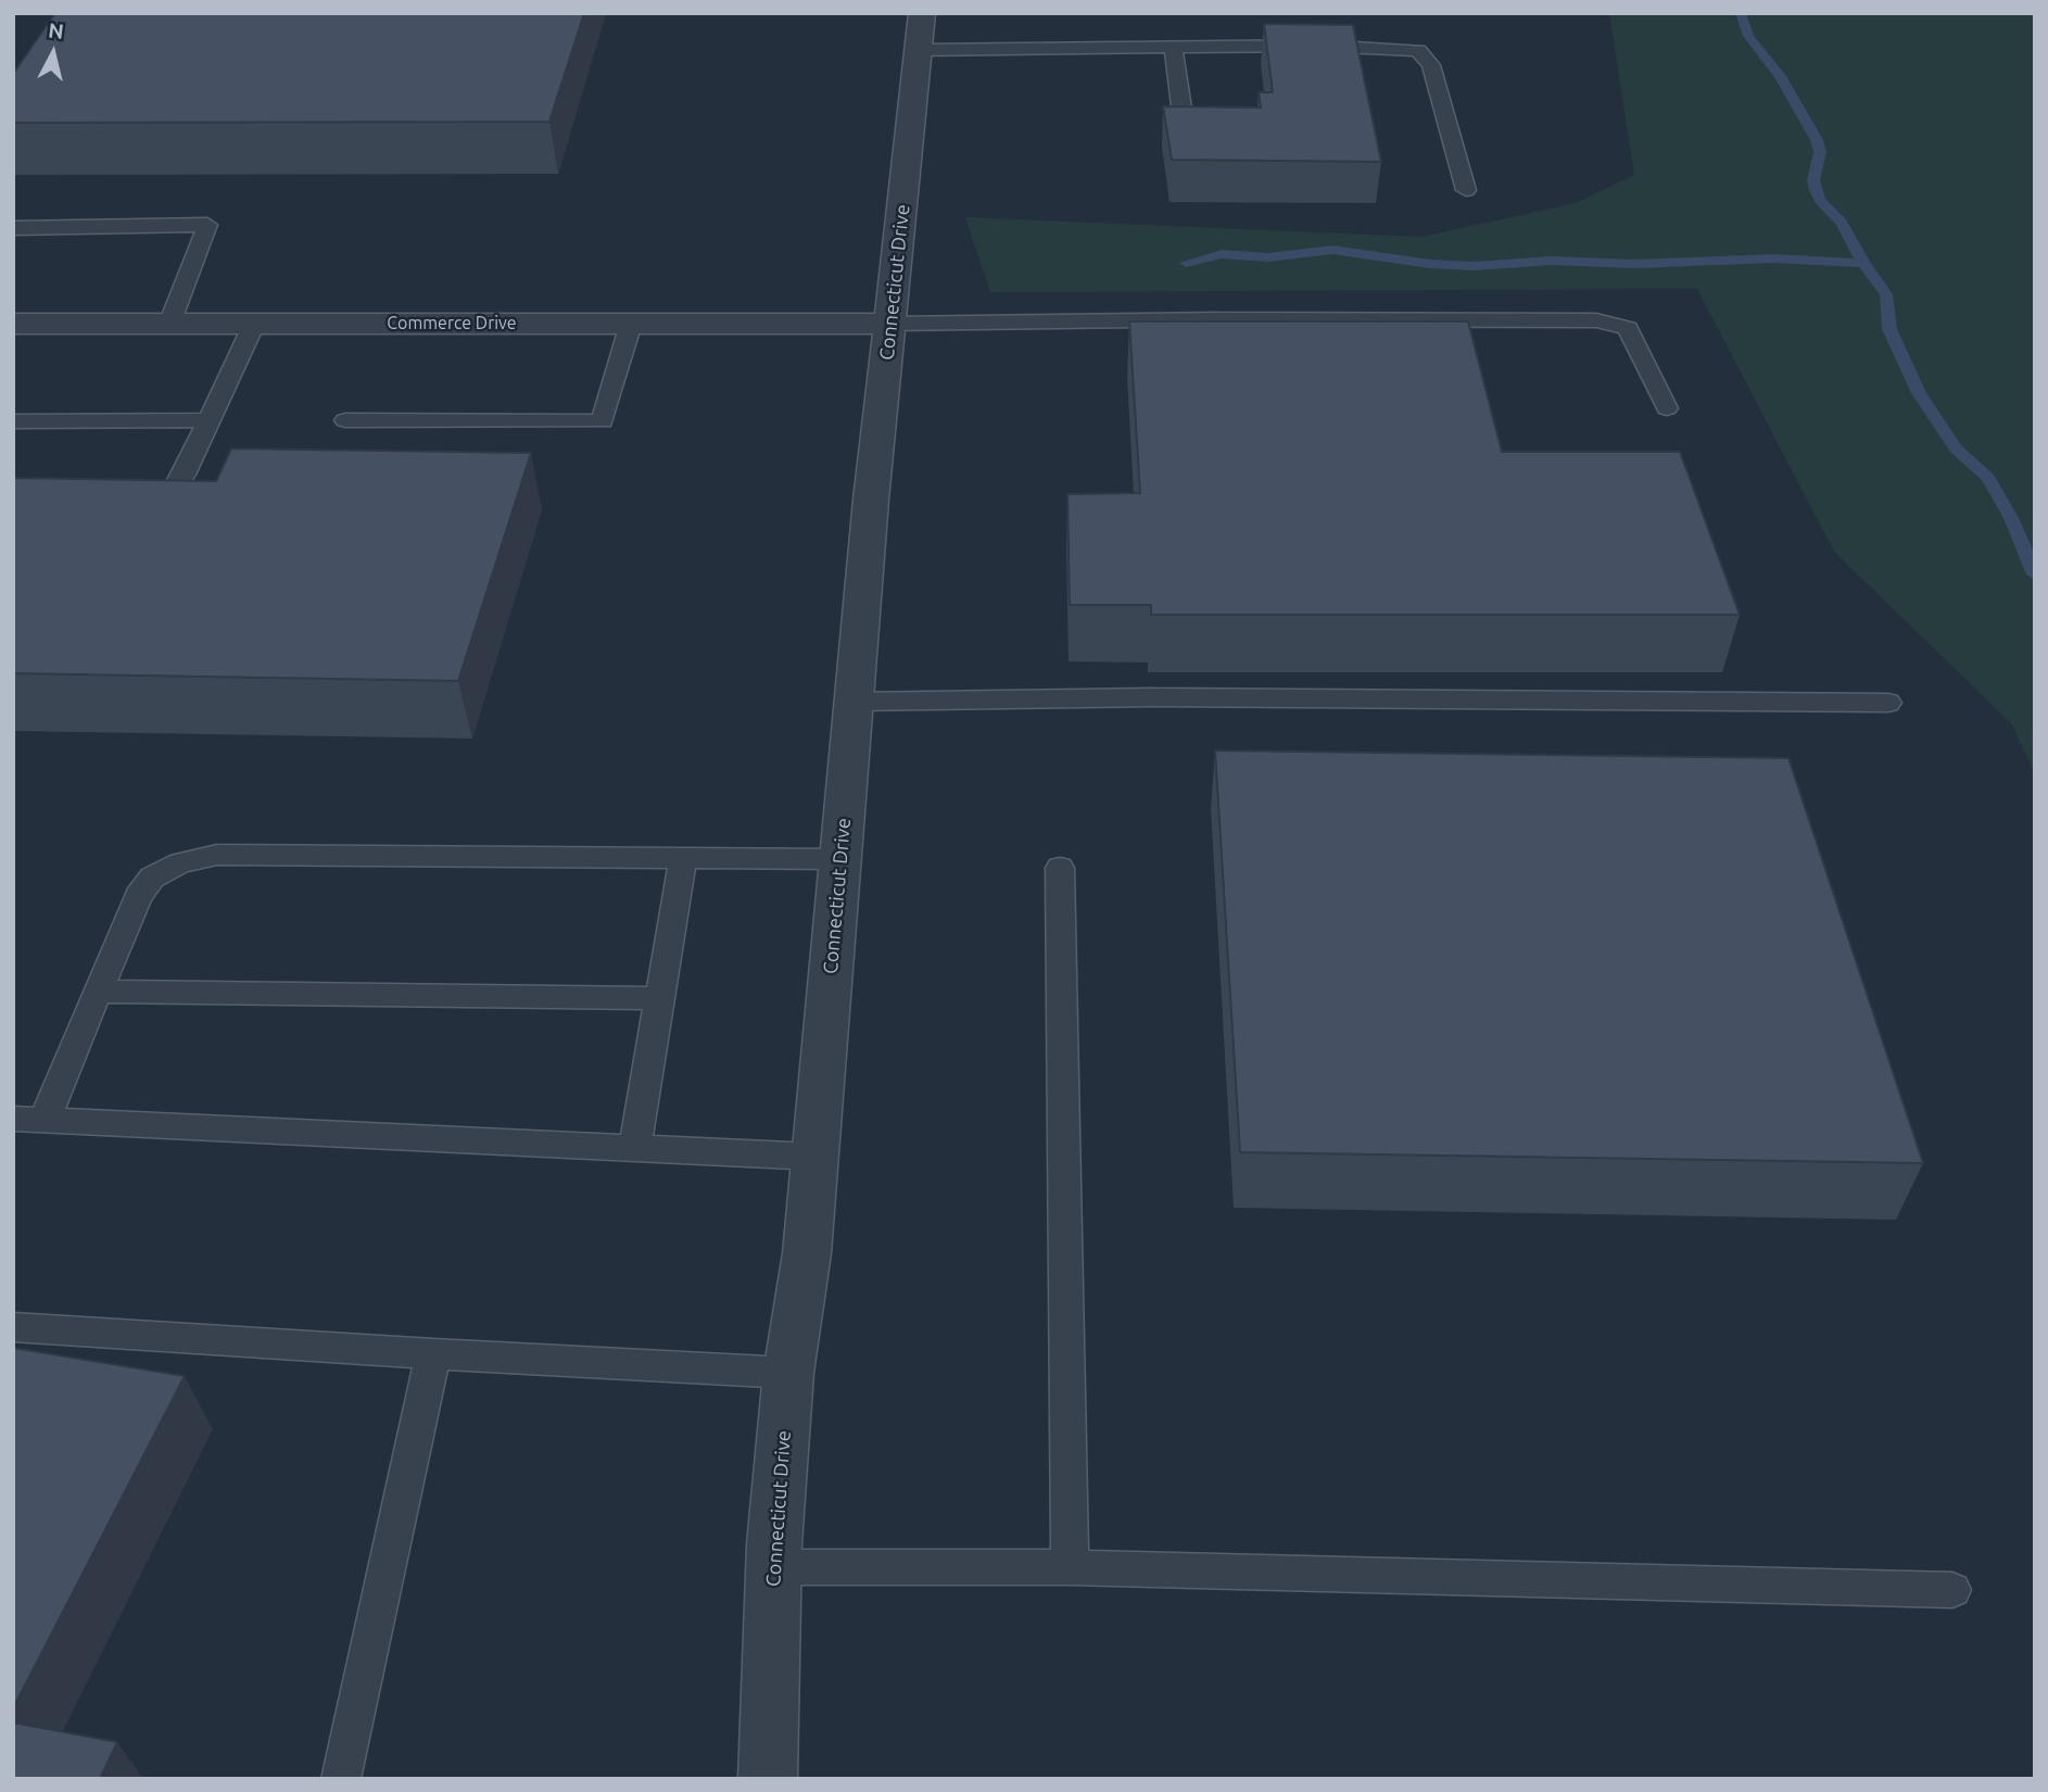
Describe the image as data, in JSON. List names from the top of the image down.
{
  "streets": {
    "street": ["Connecticut Drive", "Commerce Drive"]
  },
  "crossings": [
    ["Connecticut Drive", "Commerce Drive"]
  ],
  "north": "top"
}
